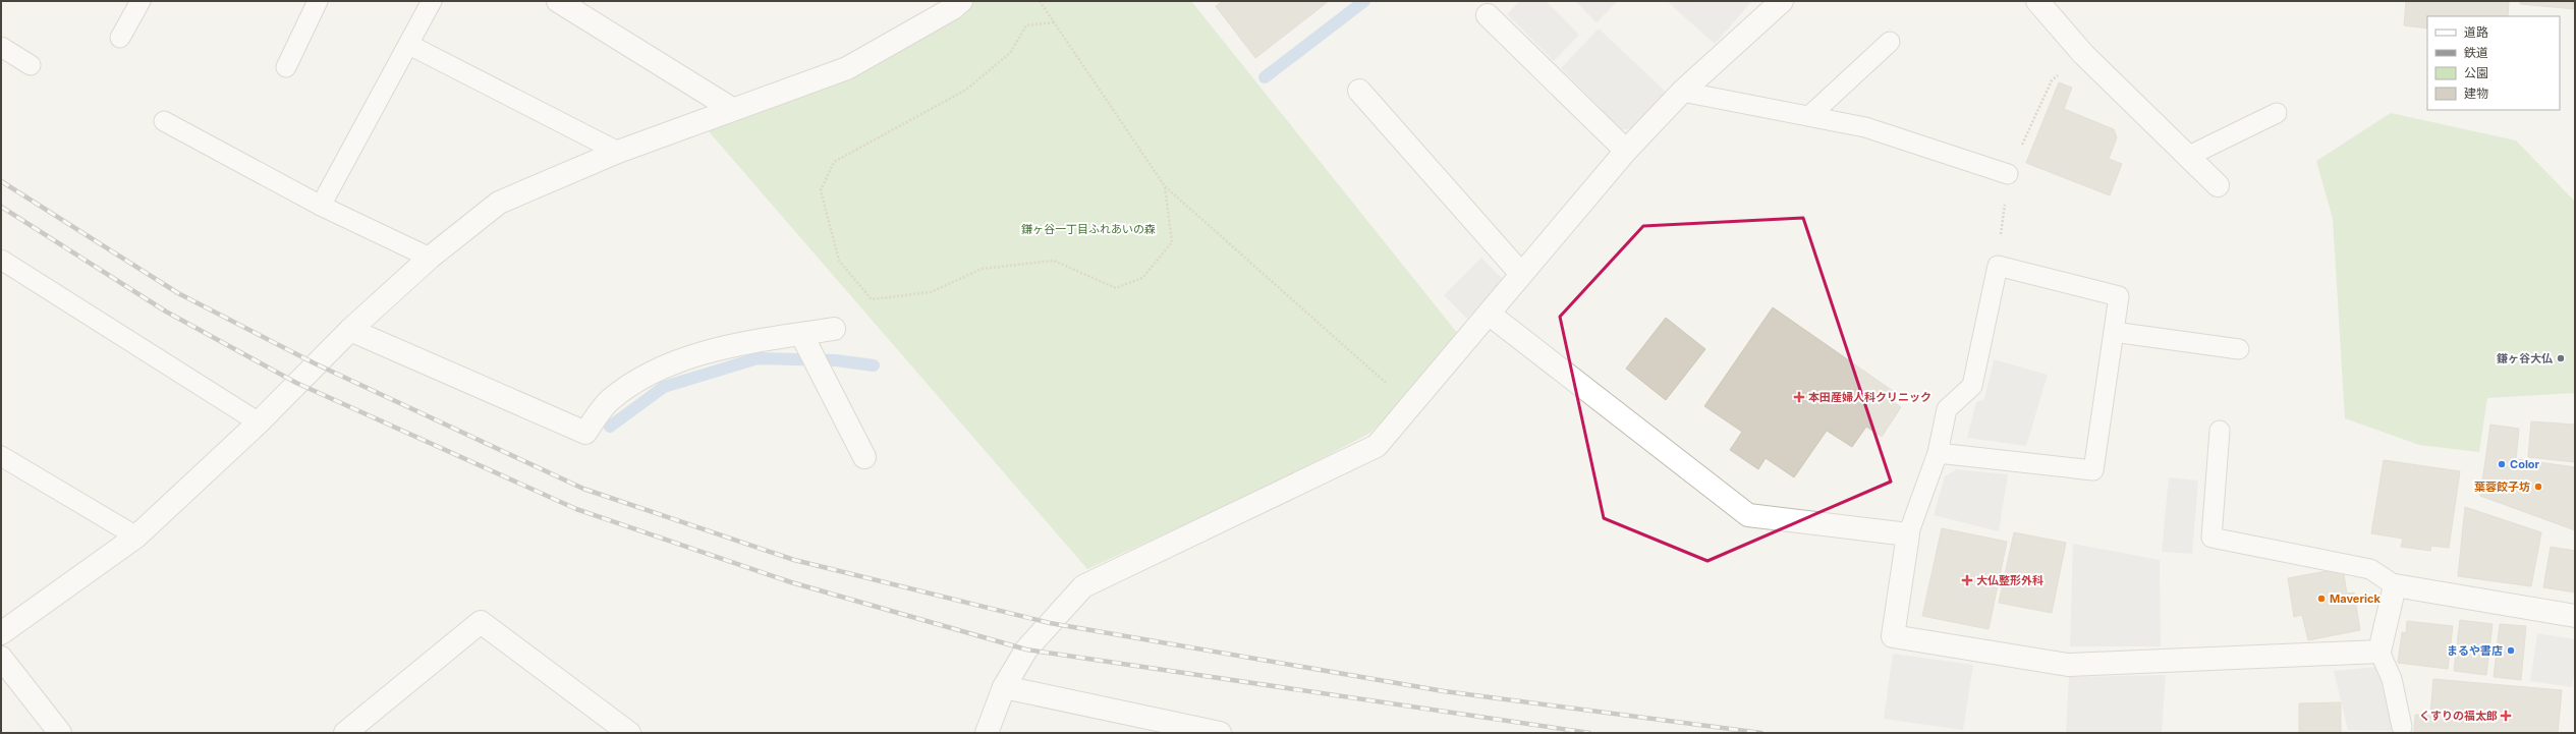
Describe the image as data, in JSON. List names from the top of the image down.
{
  "parks": ["鎌ヶ谷一丁目ふれあいの森"],
  "places": {
    "other": [
      "鎌ヶ谷大仏",
      "Color",
      "葉蓉餃子坊",
      "Maverick",
      "まるや書店"
    ],
    "health": ["本田産婦人科クリニック", "大仏整形外科", "くすりの福太郎"]
  },
  "legend": [
    "道路",
    "鉄道",
    "公園",
    "建物"
  ]
}
